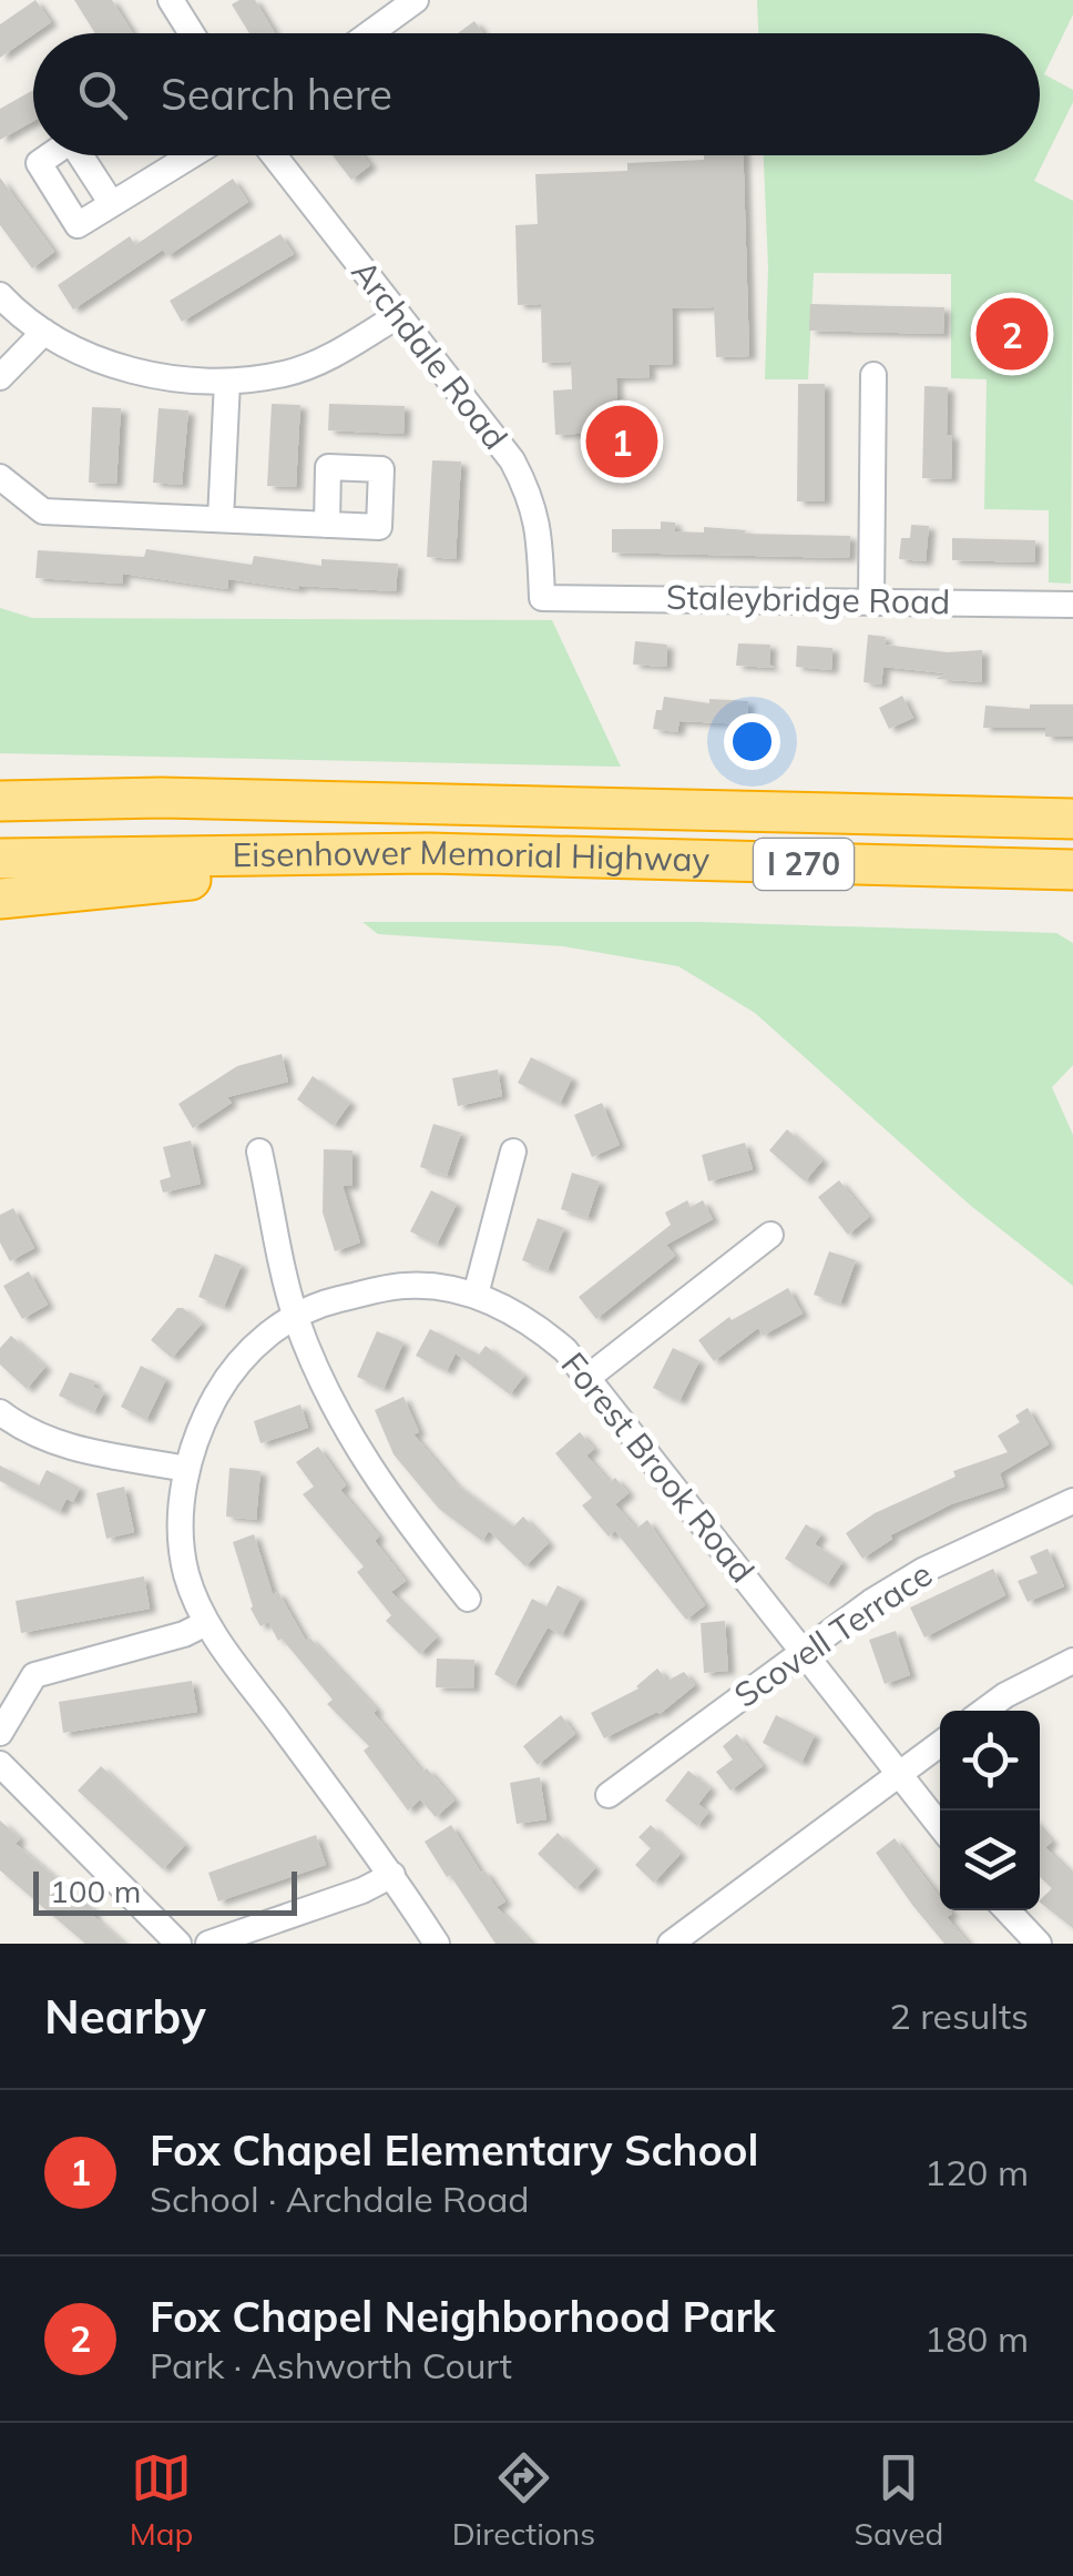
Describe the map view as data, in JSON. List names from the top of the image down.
{
  "streets": {
    "highway": ["Eisenhower Memorial Highway", "I 270"],
    "street": [
      "Archdale Road",
      "Staleybridge Road",
      "Forest Brook Road",
      "Scovell Terrace"
    ]
  },
  "crossings": [
    ["Archdale Road", "Staleybridge Road"],
    ["Forest Brook Road", "Scovell Terrace"]
  ],
  "scale_bar": "100 m",
  "page": {
    "search": "Search here",
    "pins": ["2", "1"],
    "scale": "100 m",
    "heading": ["Nearby", "2 results"],
    "list": [
      {
        "mark": "1",
        "name": "Fox Chapel Elementary School",
        "note": "School · Archdale Road",
        "value": "120 m"
      },
      {
        "mark": "2",
        "name": "Fox Chapel Neighborhood Park",
        "note": "Park · Ashworth Court",
        "value": "180 m"
      }
    ],
    "nav": ["Map", "Directions", "Saved"]
  }
}
